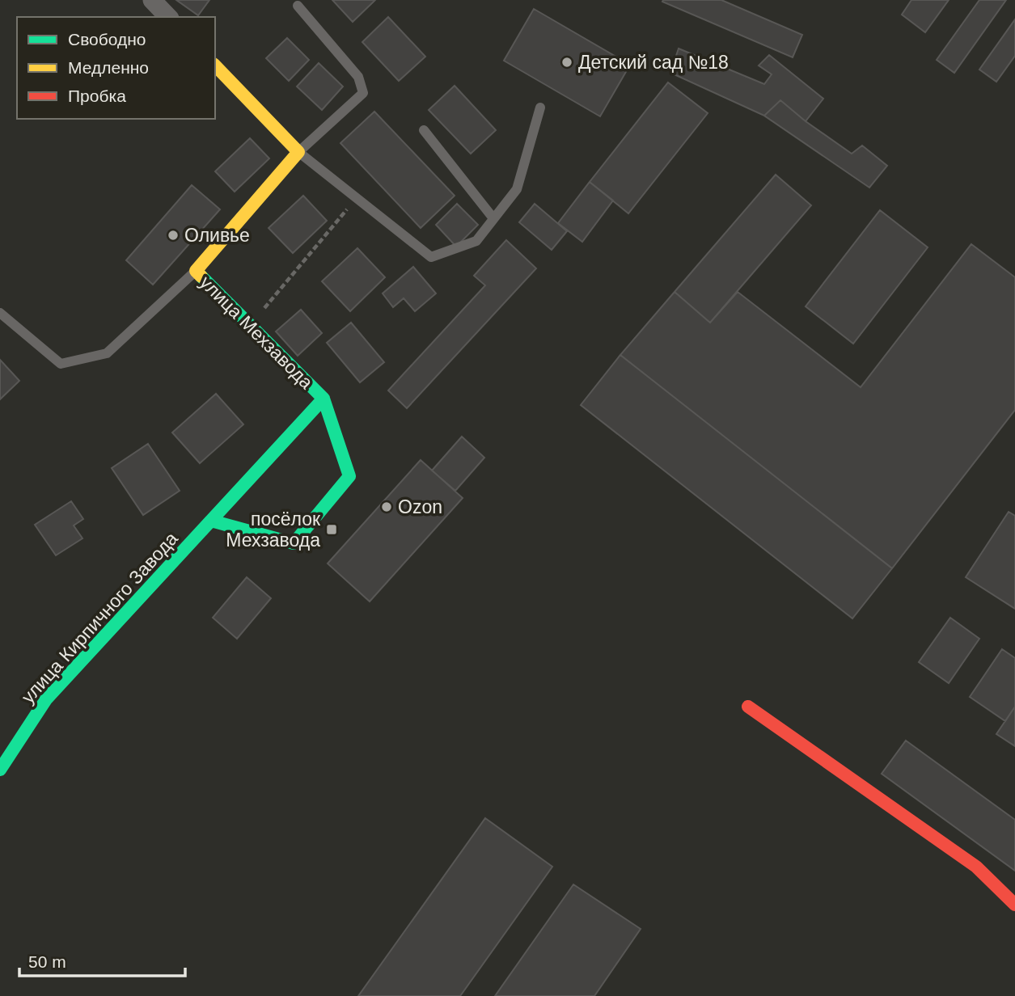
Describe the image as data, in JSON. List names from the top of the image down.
{
  "streets": {
    "street": ["улица Мехзавода", "улица Кирпичного Завода"]
  },
  "crossings": [
    ["улица Мехзавода", "улица Кирпичного Завода"]
  ],
  "places": {
    "other": ["Детский сад №18", "Оливье", "Ozon"],
    "transit": ["посёлок Мехзавода"]
  },
  "legend": ["Свободно", "Медленно", "Пробка"],
  "scale_bar": "50 m"
}
